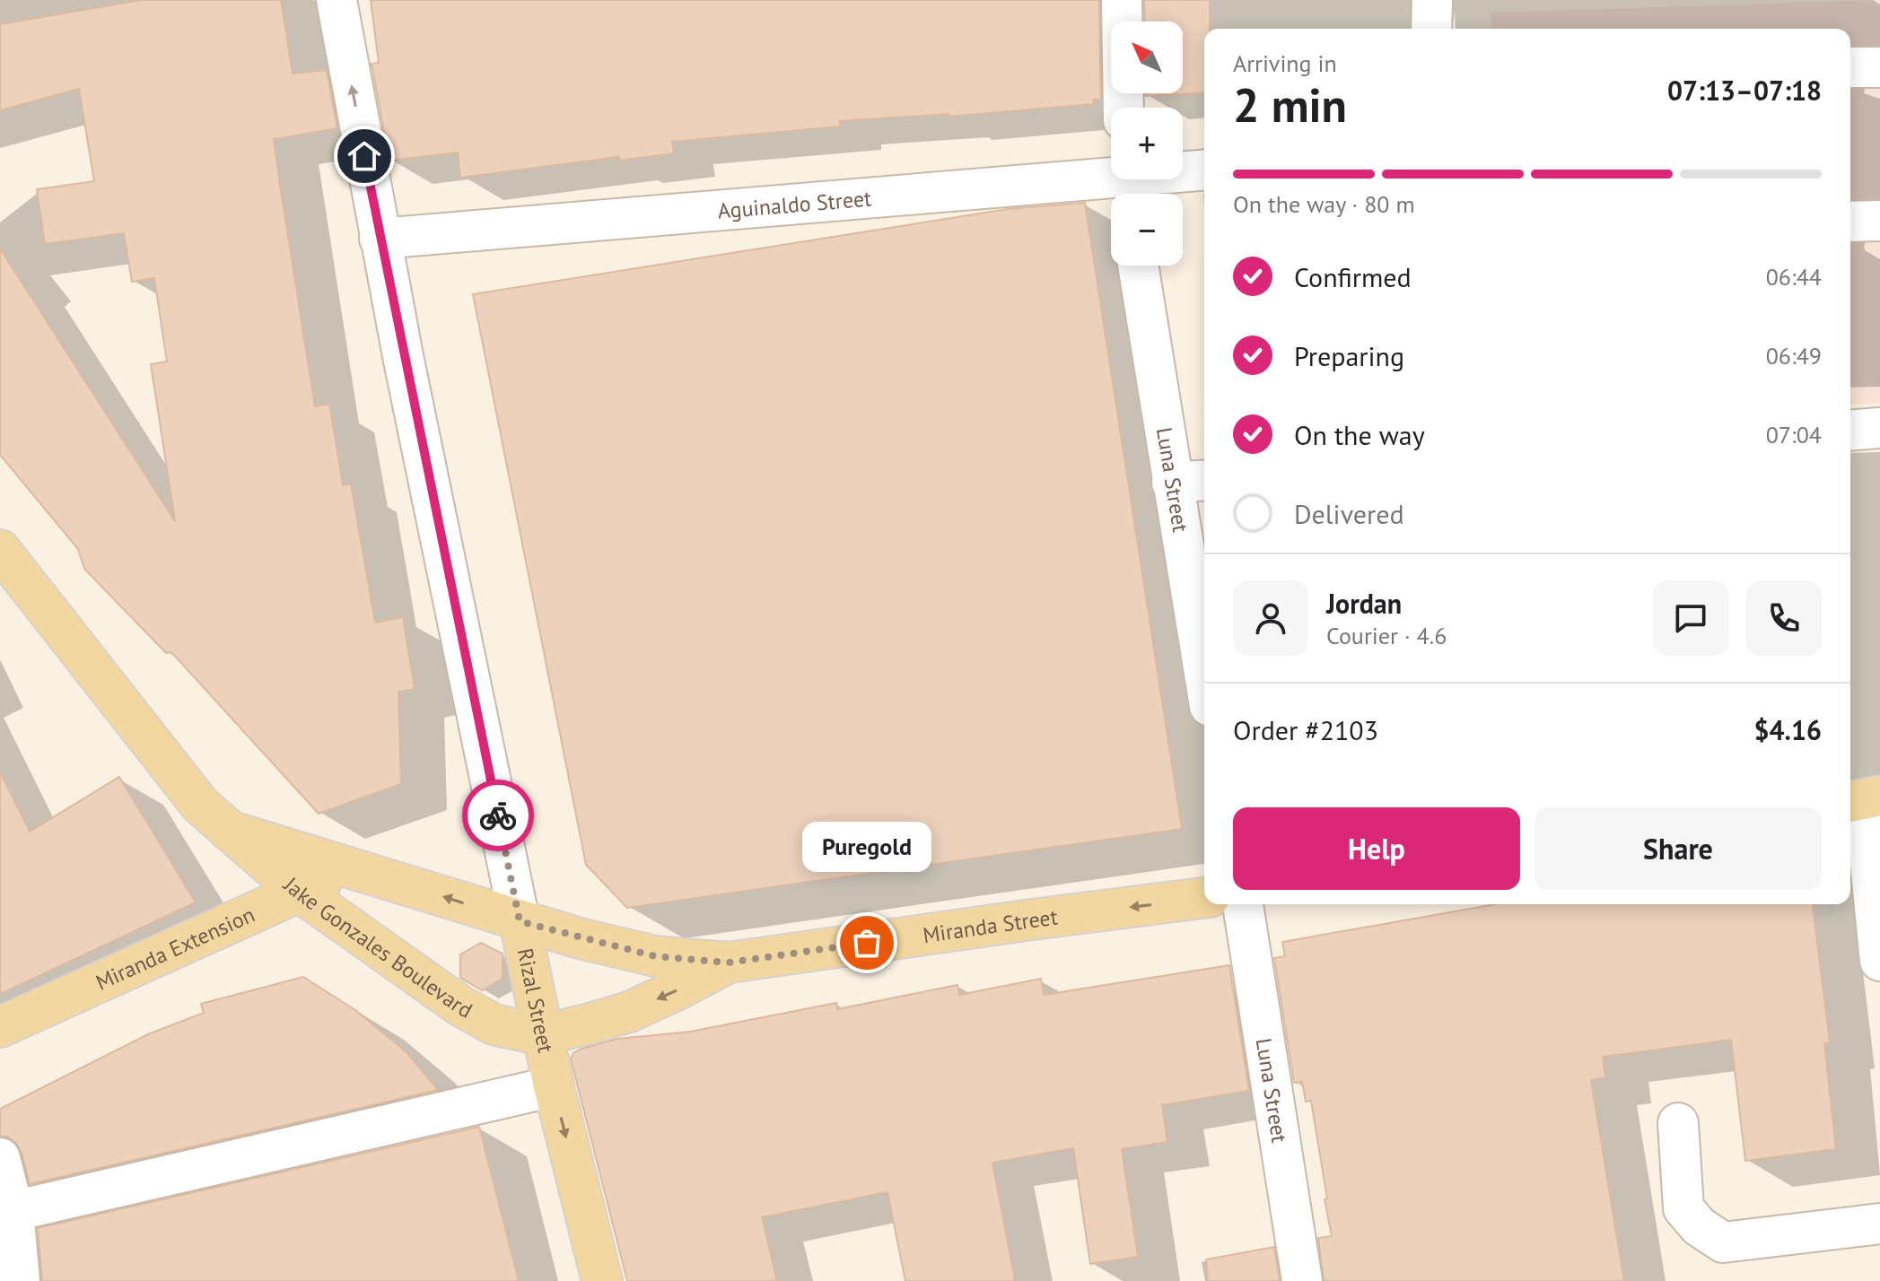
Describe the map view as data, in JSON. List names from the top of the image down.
{
  "streets": {
    "main road": [
      "Miranda Street",
      "Jake Gonzales Boulevard",
      "Miranda Extension",
      "Rizal Street"
    ],
    "street": ["Aguinaldo Street", "Luna Street"]
  },
  "crossings": [
    ["Aguinaldo Street", "Rizal Street"],
    ["Miranda Street", "Jake Gonzales Boulevard"],
    ["Miranda Street", "Rizal Street"],
    ["Jake Gonzales Boulevard", "Miranda Extension"],
    ["Jake Gonzales Boulevard", "Rizal Street"]
  ],
  "places": ["Puregold"],
  "north": "top left",
  "page": {
    "map_buttons": ["+", "−"],
    "heading": ["2 min", "Arriving in", "07:13–07:18"],
    "panel": [
      "Jordan",
      "Courier · 4.6",
      "Order #2103",
      "$4.16"
    ],
    "bar": "On the way · 80 m",
    "list": [
      ["Confirmed", "06:44"],
      ["Preparing", "06:49"],
      ["On the way", "07:04"],
      "Delivered"
    ],
    "buttons": ["Help", "Share"],
    "bubble": "Puregold"
  }
}
